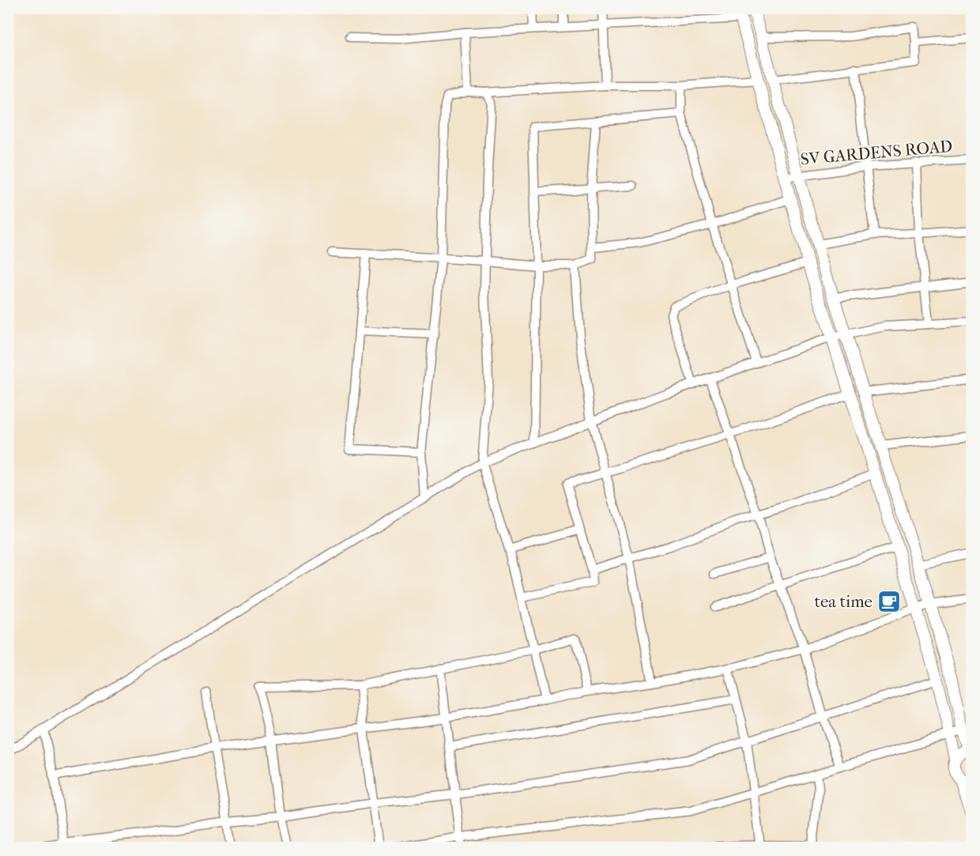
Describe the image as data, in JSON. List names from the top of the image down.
{
  "streets": {
    "street": ["SV GARDENS ROAD"]
  },
  "places": {
    "cafe": ["tea time"]
  }
}
